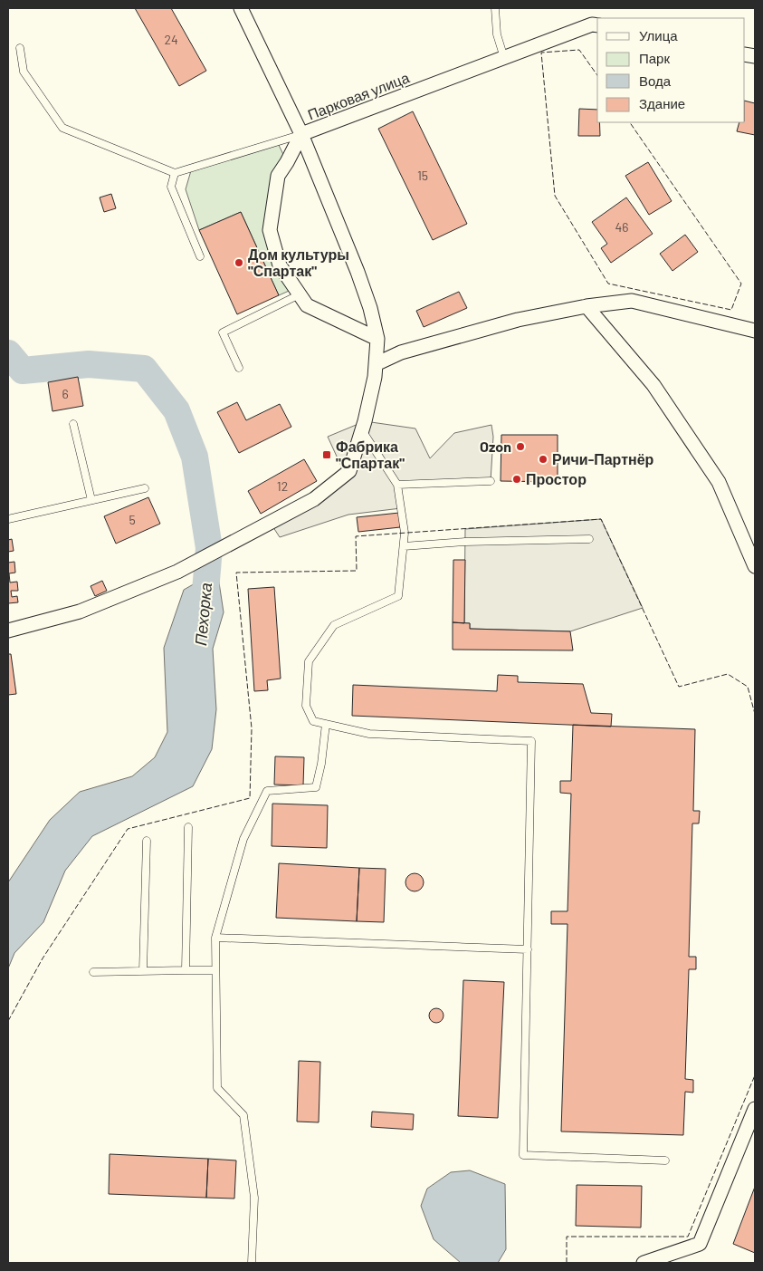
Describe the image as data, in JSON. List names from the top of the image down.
{
  "streets": {
    "street": ["Парковая улица"]
  },
  "water": ["Пехорка"],
  "places": {
    "other": [
      "Дом культуры \"Спартак\"",
      "Ozon",
      "Ричи-Партнёр",
      "Простор"
    ],
    "transit": ["Фабрика \"Спартак\""]
  },
  "house_numbers": [
    "24",
    "15",
    "46",
    "6",
    "12",
    "5"
  ],
  "legend": [
    "Улица",
    "Парк",
    "Вода",
    "Здание"
  ]
}
